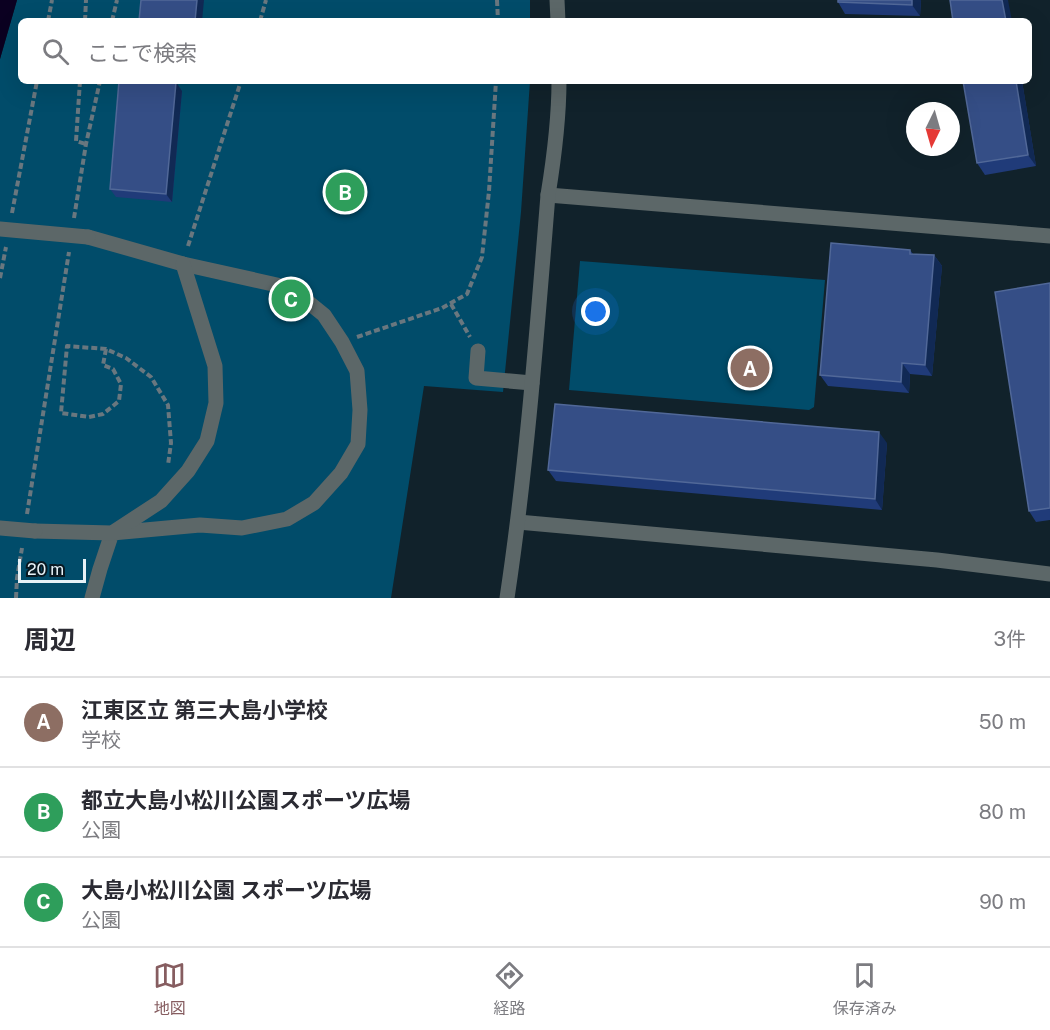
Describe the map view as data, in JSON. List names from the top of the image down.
{
  "scale_bar": "20 m",
  "north": "bottom",
  "page": {
    "search": "ここで検索",
    "pins": ["B", "C", "A"],
    "scale": "20 m",
    "heading": ["周辺", "3件"],
    "list": [
      {
        "mark": "A",
        "name": "江東区立 第三大島小学校",
        "note": "学校",
        "value": "50 m"
      },
      {
        "mark": "B",
        "name": "都立大島小松川公園スポーツ広場",
        "note": "公園",
        "value": "80 m"
      },
      {
        "mark": "C",
        "name": "大島小松川公園 スポーツ広場",
        "note": "公園",
        "value": "90 m"
      }
    ],
    "nav": ["地図", "経路", "保存済み"]
  }
}
